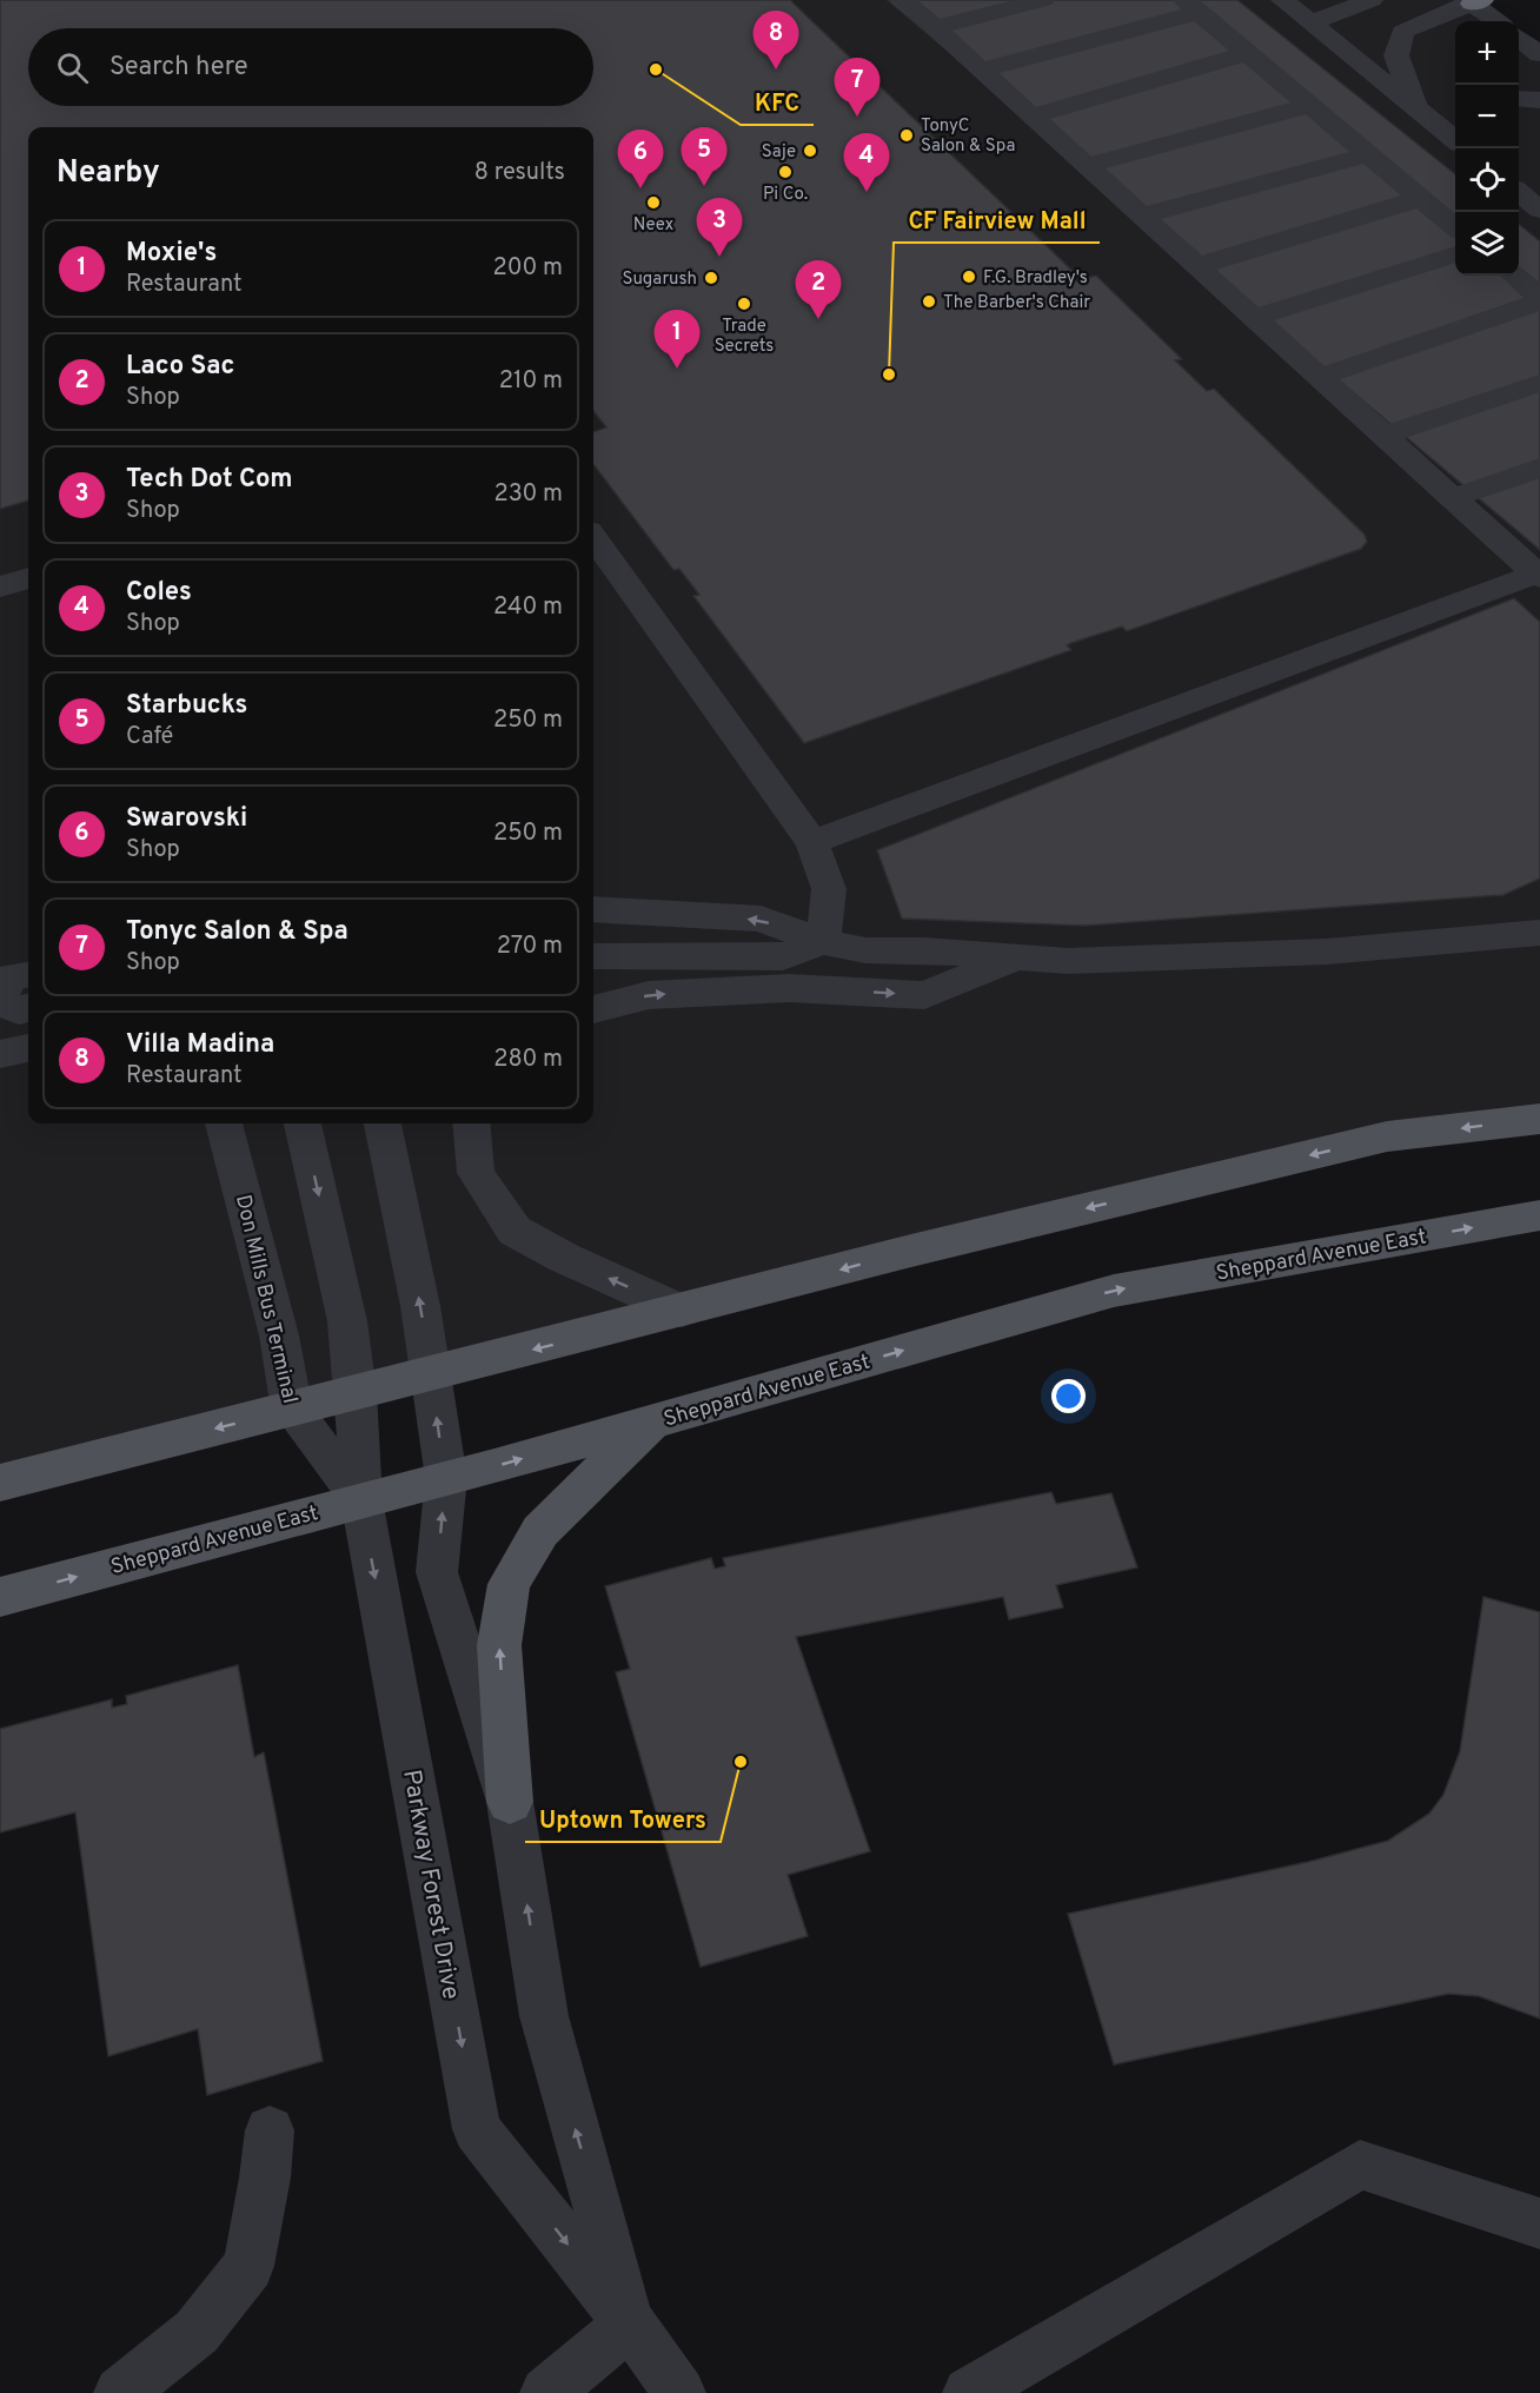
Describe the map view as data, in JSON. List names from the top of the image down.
{
  "streets": {
    "main road": ["Sheppard Avenue East"],
    "street": ["Don Mills Bus Terminal", "Parkway Forest Drive"]
  },
  "crossings": [
    ["Sheppard Avenue East", "Don Mills Bus Terminal"],
    ["Sheppard Avenue East", "Parkway Forest Drive"],
    ["Don Mills Bus Terminal", "Parkway Forest Drive"]
  ],
  "places": [
    "KFC",
    "TonyC Salon & Spa",
    "Saje",
    "Pi Co.",
    "Neex",
    "F.G. Bradley's",
    "Sugarush",
    "The Barber's Chair",
    "Trade Secrets",
    "CF Fairview Mall",
    "Uptown Towers"
  ],
  "page": {
    "pins": [
      "8",
      "7",
      "5",
      "6",
      "4",
      "3",
      "2",
      "1"
    ],
    "map_buttons": ["+", "−"],
    "search": "Search here",
    "heading": ["Nearby", "8 results"],
    "list": [
      {
        "mark": "1",
        "name": "Moxie's",
        "note": "Restaurant",
        "value": "200 m"
      },
      {
        "mark": "2",
        "name": "Laco Sac",
        "note": "Shop",
        "value": "210 m"
      },
      {
        "mark": "3",
        "name": "Tech Dot Com",
        "note": "Shop",
        "value": "230 m"
      },
      {
        "mark": "4",
        "name": "Coles",
        "note": "Shop",
        "value": "240 m"
      },
      {
        "mark": "5",
        "name": "Starbucks",
        "note": "Café",
        "value": "250 m"
      },
      {
        "mark": "6",
        "name": "Swarovski",
        "note": "Shop",
        "value": "250 m"
      },
      {
        "mark": "7",
        "name": "Tonyc Salon & Spa",
        "note": "Shop",
        "value": "270 m"
      },
      {
        "mark": "8",
        "name": "Villa Madina",
        "note": "Restaurant",
        "value": "280 m"
      }
    ]
  }
}
